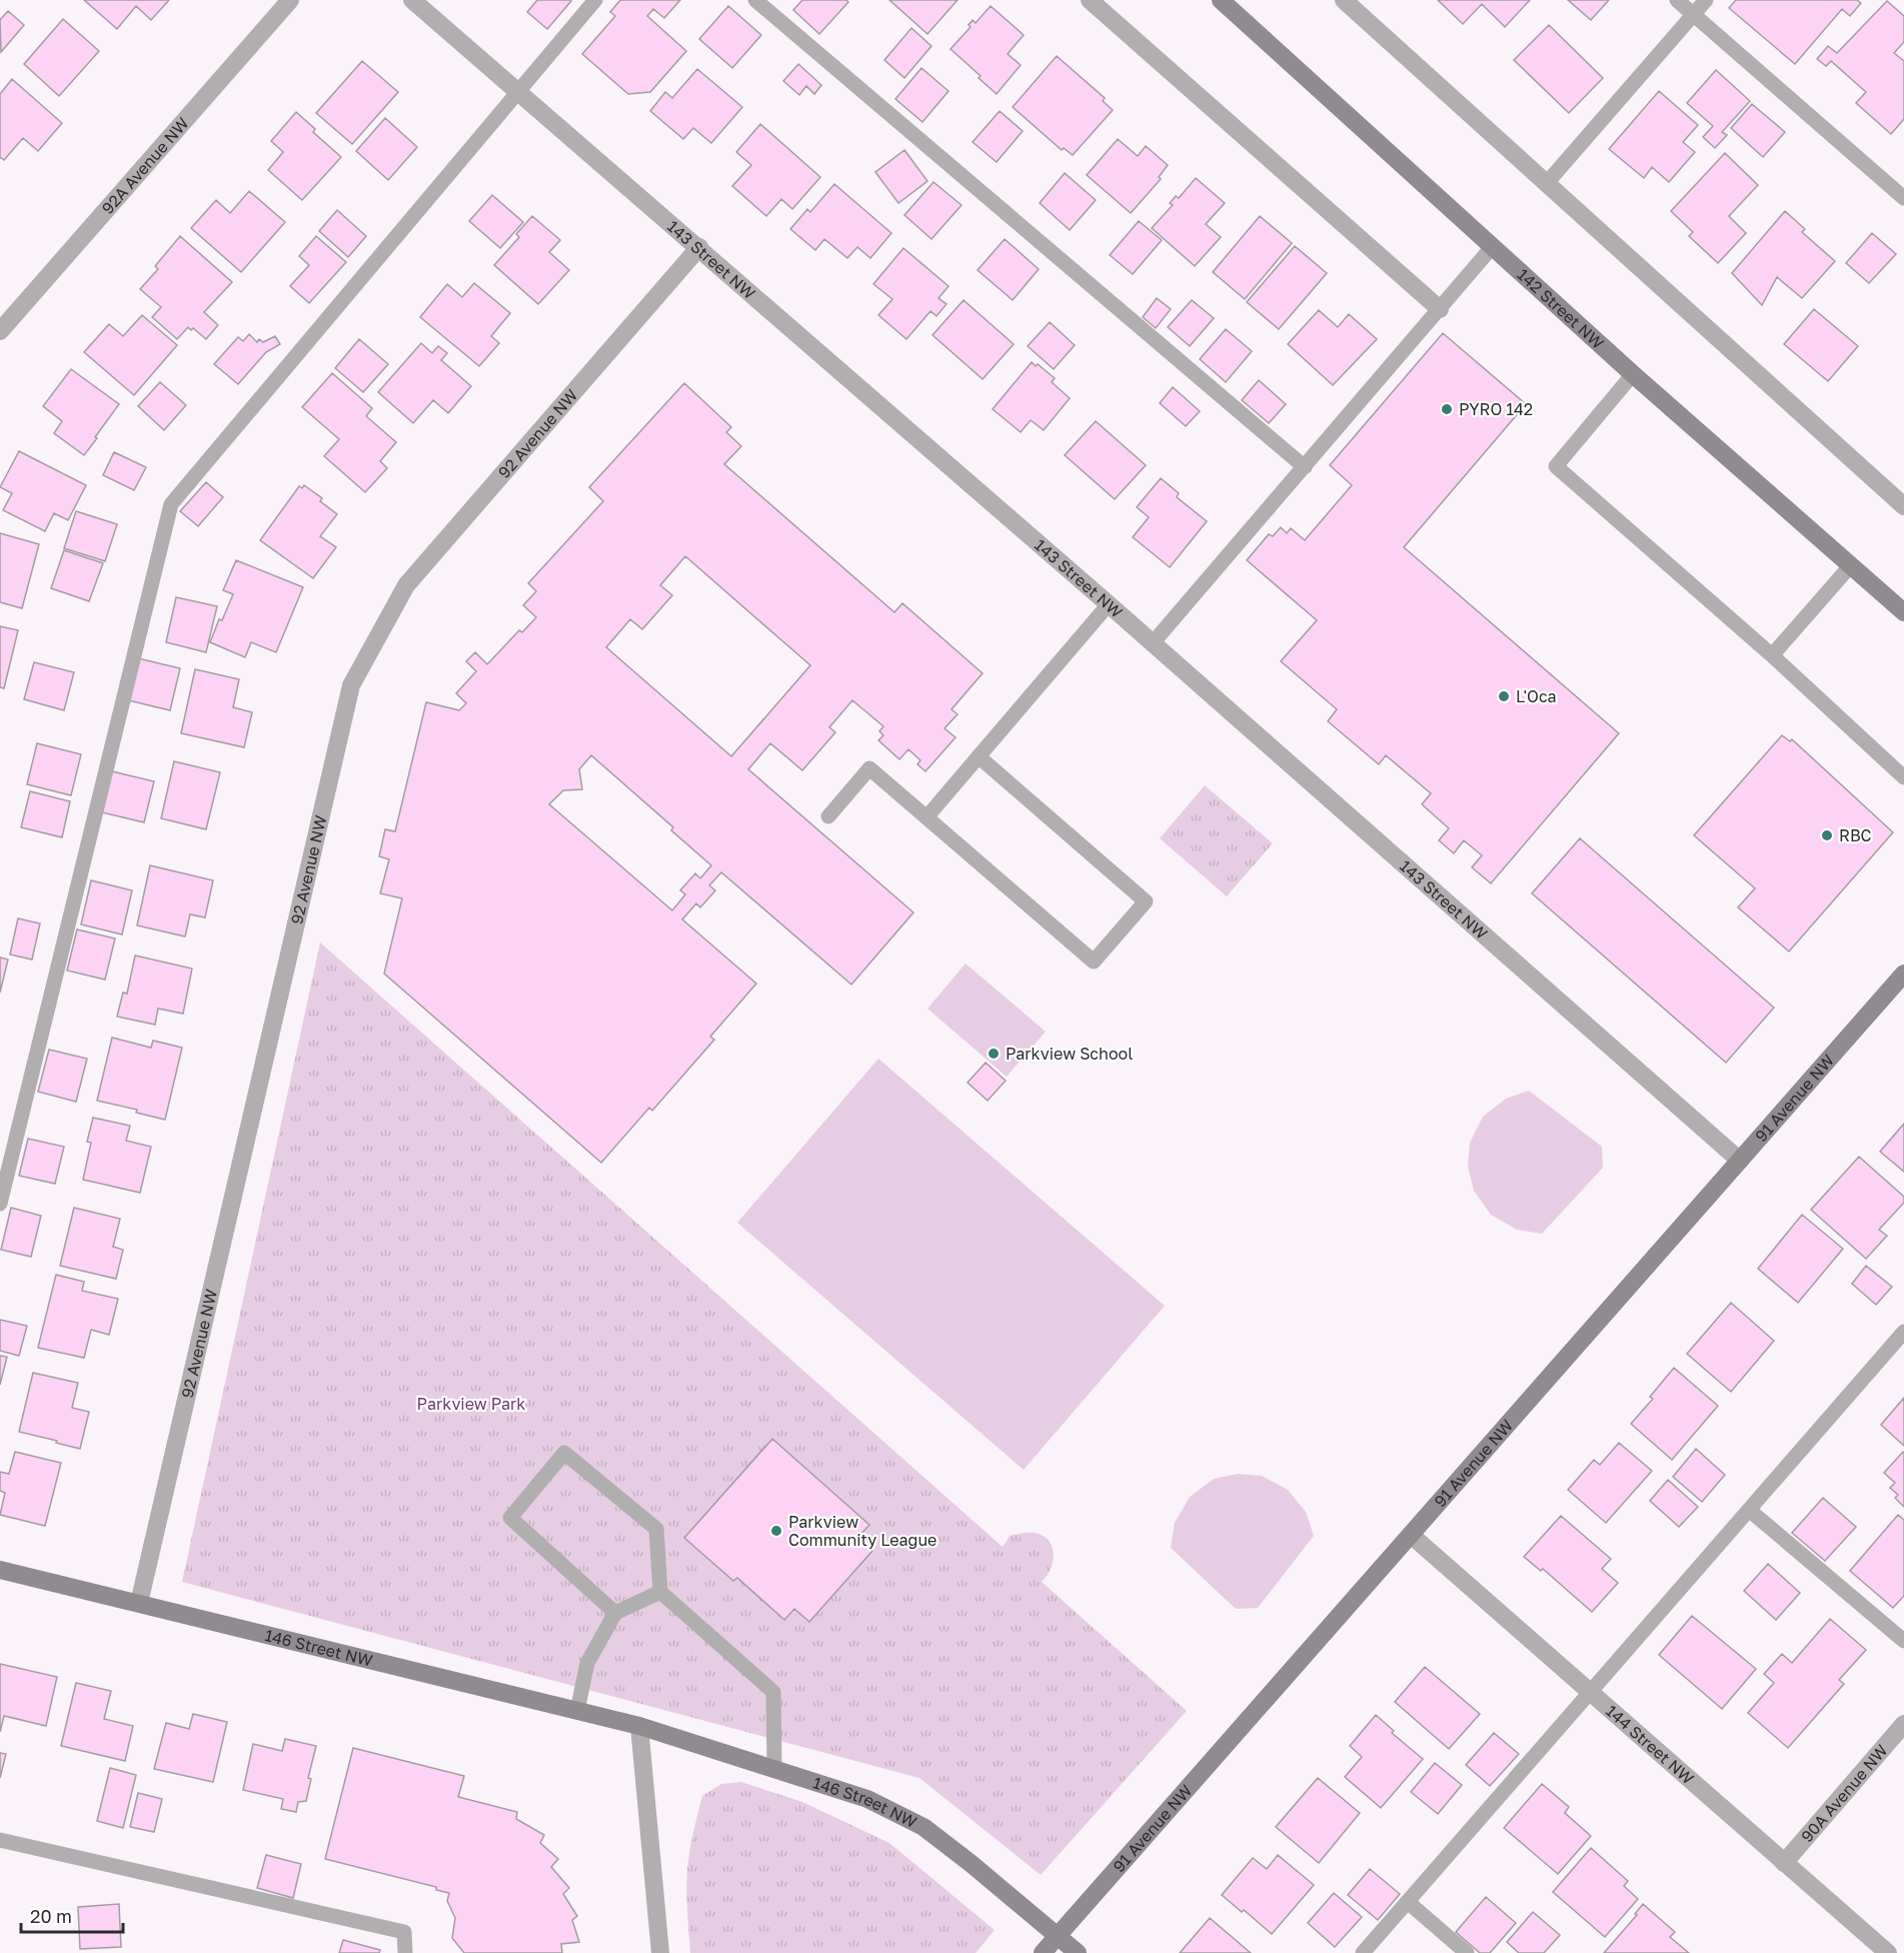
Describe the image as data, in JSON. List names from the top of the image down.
{
  "streets": {
    "street": [
      "92A Avenue NW",
      "143 Street NW",
      "142 Street NW",
      "92 Avenue NW",
      "91 Avenue NW",
      "146 Street NW",
      "144 Street NW",
      "90A Avenue NW"
    ]
  },
  "crossings": [
    ["143 Street NW", "92 Avenue NW"],
    ["143 Street NW", "91 Avenue NW"],
    ["92 Avenue NW", "146 Street NW"],
    ["91 Avenue NW", "146 Street NW"],
    ["91 Avenue NW", "144 Street NW"],
    ["144 Street NW", "90A Avenue NW"]
  ],
  "parks": ["Parkview Park"],
  "places": [
    "PYRO 142",
    "L'Oca",
    "RBC",
    "Parkview School",
    "Parkview Community League"
  ],
  "scale_bar": "20 m"
}
